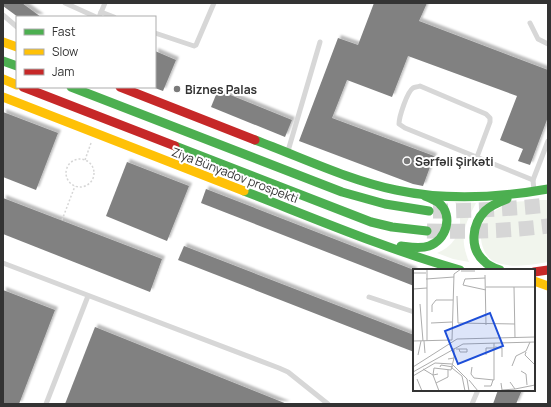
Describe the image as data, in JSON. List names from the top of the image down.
{
  "streets": {
    "main road": ["Ziya Bünyadov prospekti"]
  },
  "places": ["Biznes Palas", "Sərfəli Şirkəti"],
  "legend": ["Fast", "Slow", "Jam"]
}
